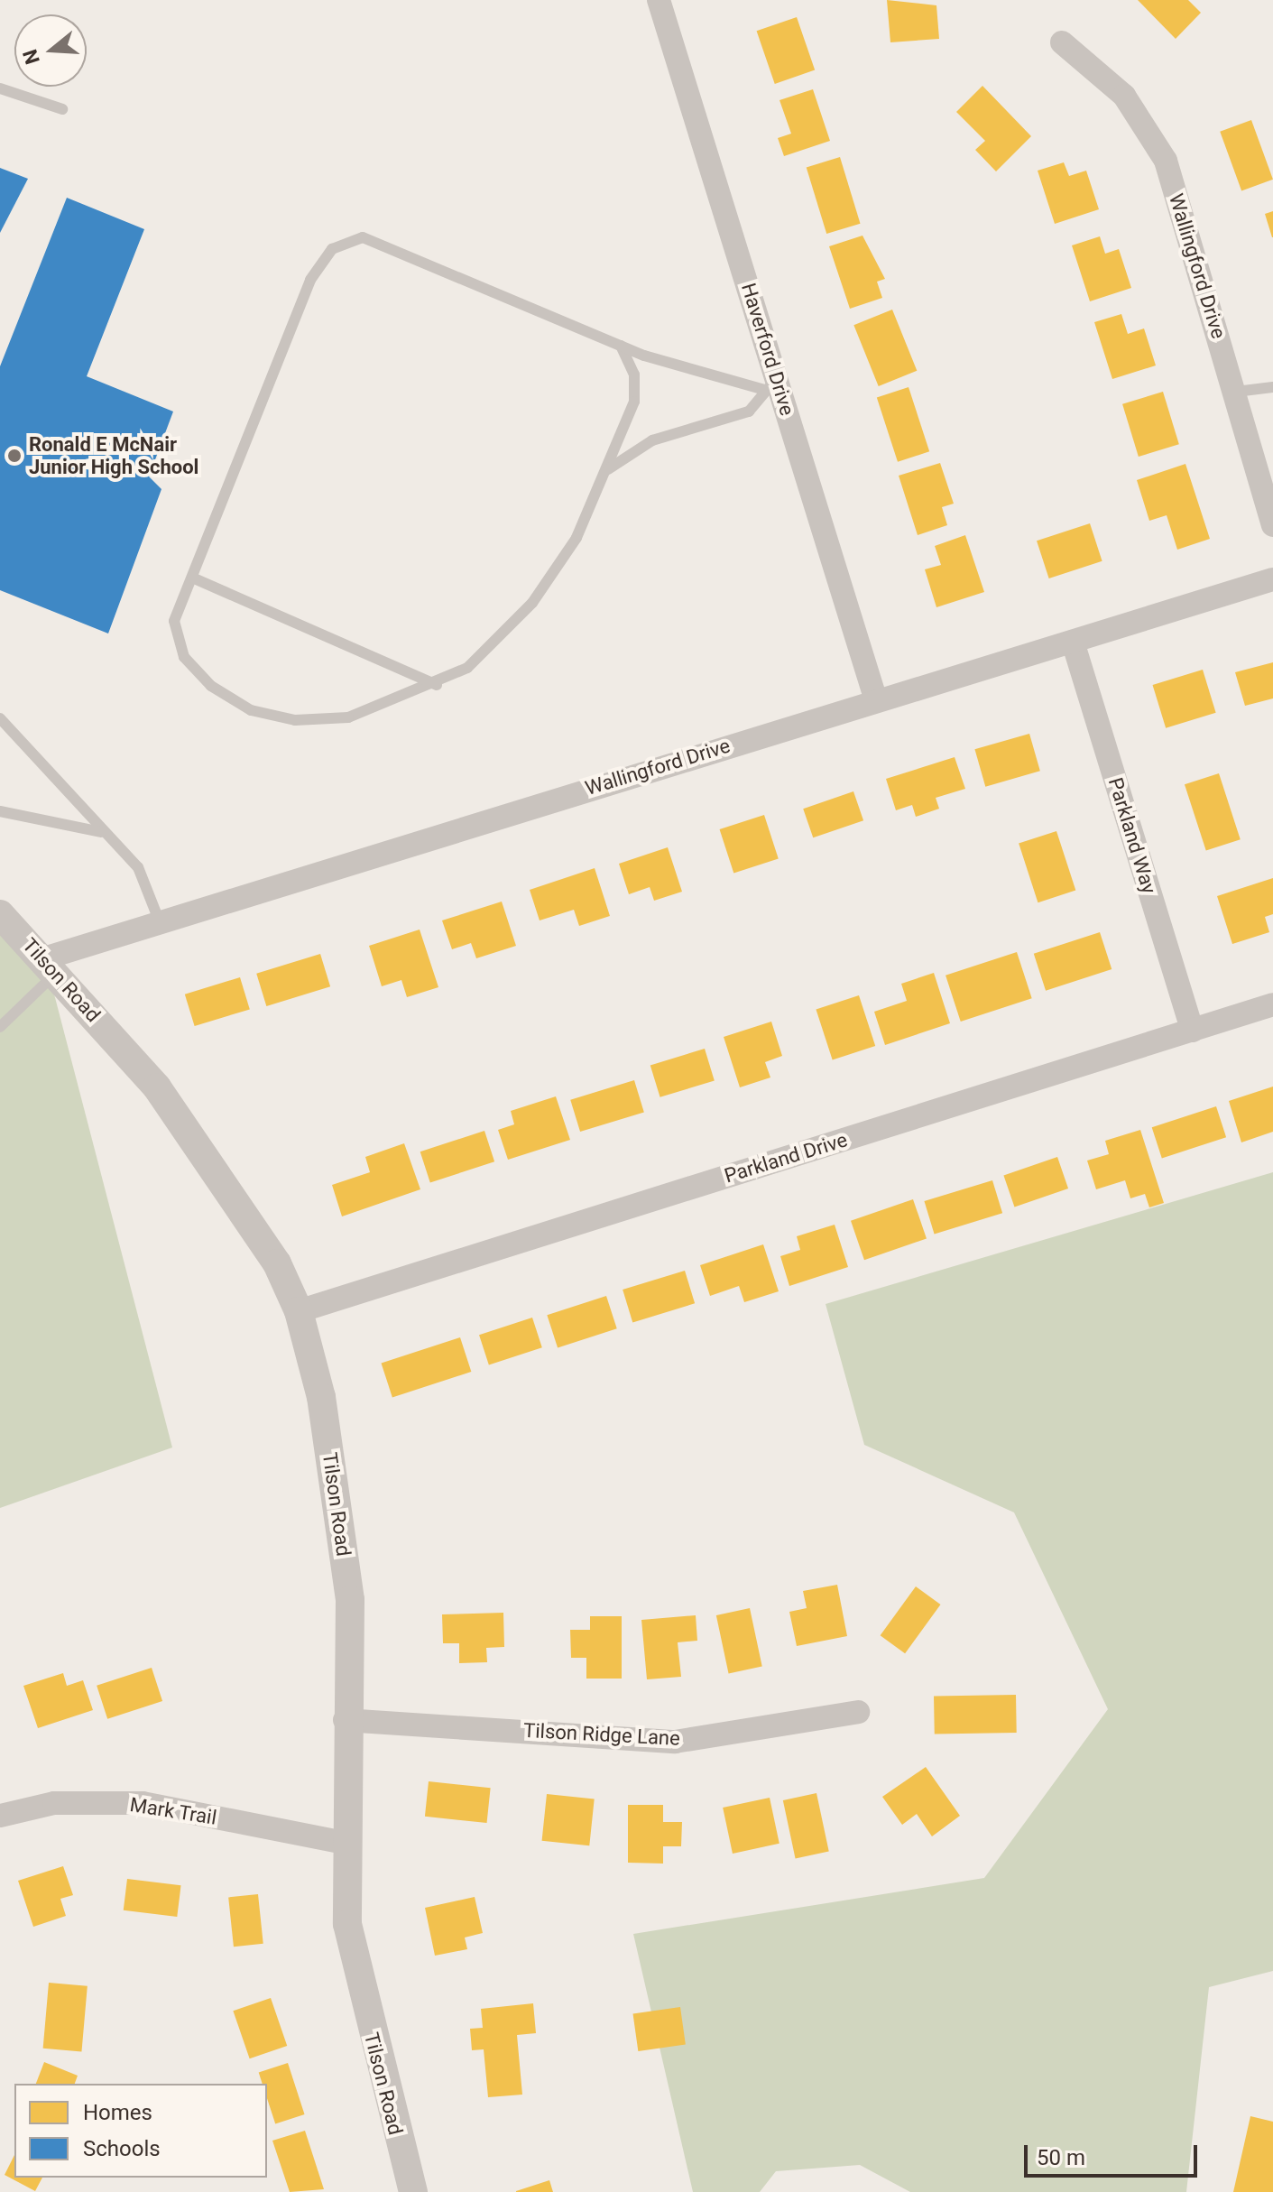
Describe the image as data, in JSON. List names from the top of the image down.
{
  "streets": {
    "street": [
      "Wallingford Drive",
      "Haverford Drive",
      "Parkland Way",
      "Tilson Road",
      "Parkland Drive",
      "Tilson Ridge Lane",
      "Mark Trail"
    ]
  },
  "crossings": [
    ["Wallingford Drive", "Haverford Drive"],
    ["Wallingford Drive", "Parkland Way"],
    ["Wallingford Drive", "Tilson Road"],
    ["Parkland Way", "Parkland Drive"],
    ["Tilson Road", "Parkland Drive"],
    ["Tilson Road", "Tilson Ridge Lane"],
    ["Tilson Road", "Mark Trail"]
  ],
  "places": ["Ronald E McNair Junior High School"],
  "legend": ["Homes", "Schools"],
  "scale_bar": "50 m",
  "north": "left"
}
